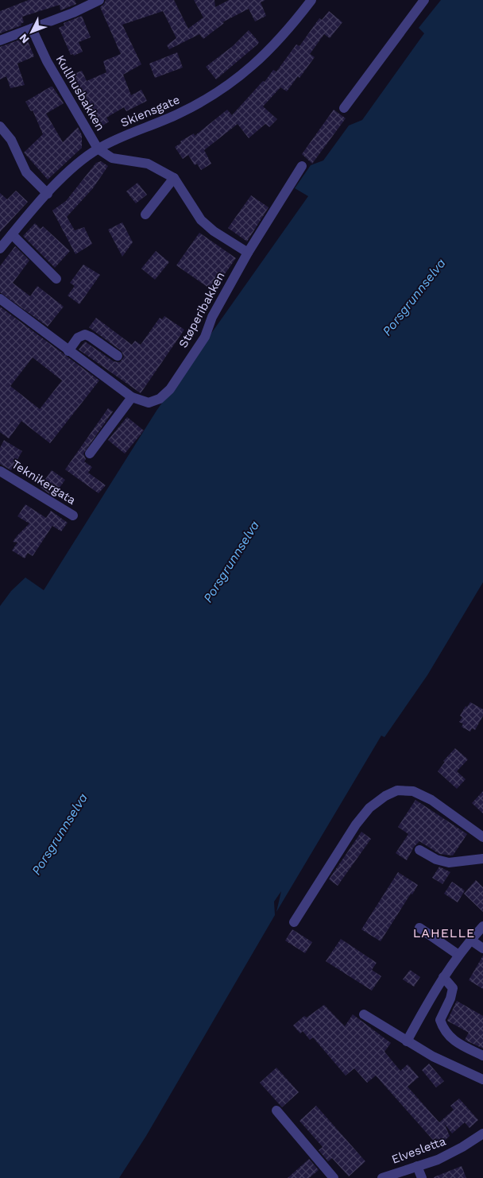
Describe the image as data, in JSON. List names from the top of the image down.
{
  "streets": {
    "street": [
      "Kullhusbakken",
      "Skiensgate",
      "Støperibakken",
      "Teknikergata",
      "Elvesletta"
    ]
  },
  "crossings": [
    ["Kullhusbakken", "Skiensgate"]
  ],
  "districts": ["LAHELLE"],
  "water": ["Porsgrunnselva"],
  "north": "bottom left"
}
